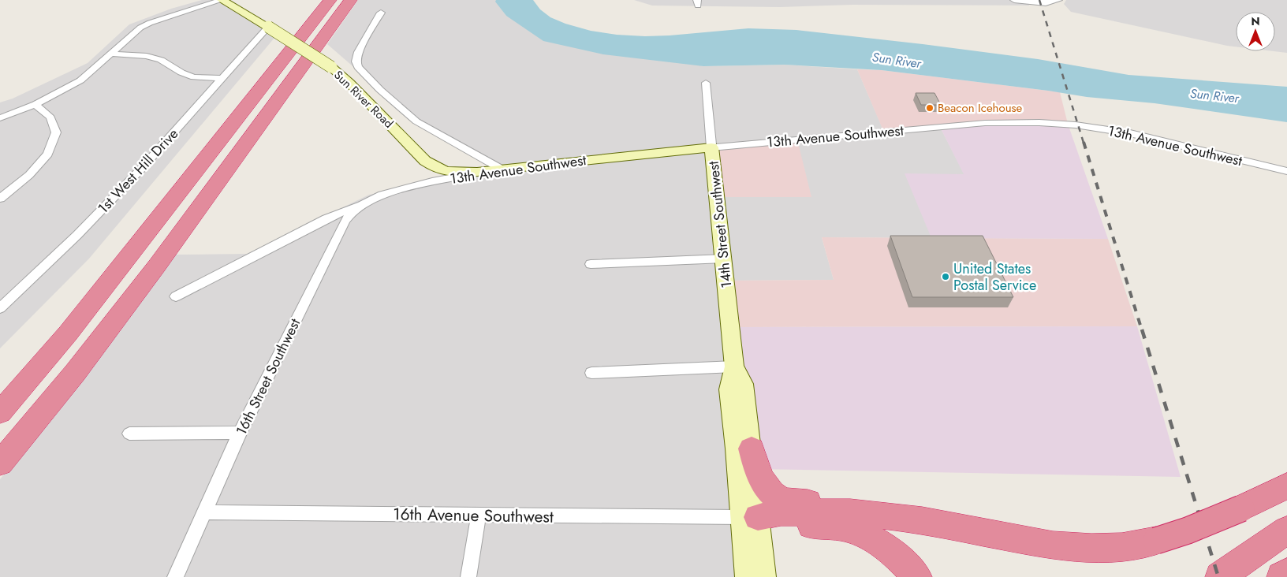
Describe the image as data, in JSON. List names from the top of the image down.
{
  "streets": {
    "street": [
      "Sun River Road",
      "13th Avenue Southwest",
      "1st West Hill Drive",
      "14th Street Southwest",
      "16th Street Southwest",
      "16th Avenue Southwest"
    ]
  },
  "crossings": [
    ["Sun River Road", "13th Avenue Southwest"],
    ["Sun River Road", "1st West Hill Drive"],
    ["13th Avenue Southwest", "14th Street Southwest"],
    ["13th Avenue Southwest", "16th Street Southwest"],
    ["14th Street Southwest", "16th Avenue Southwest"],
    ["16th Street Southwest", "16th Avenue Southwest"]
  ],
  "water": ["Sun River"],
  "places": ["Beacon Icehouse", "United States Postal Service"],
  "north": "top"
}
